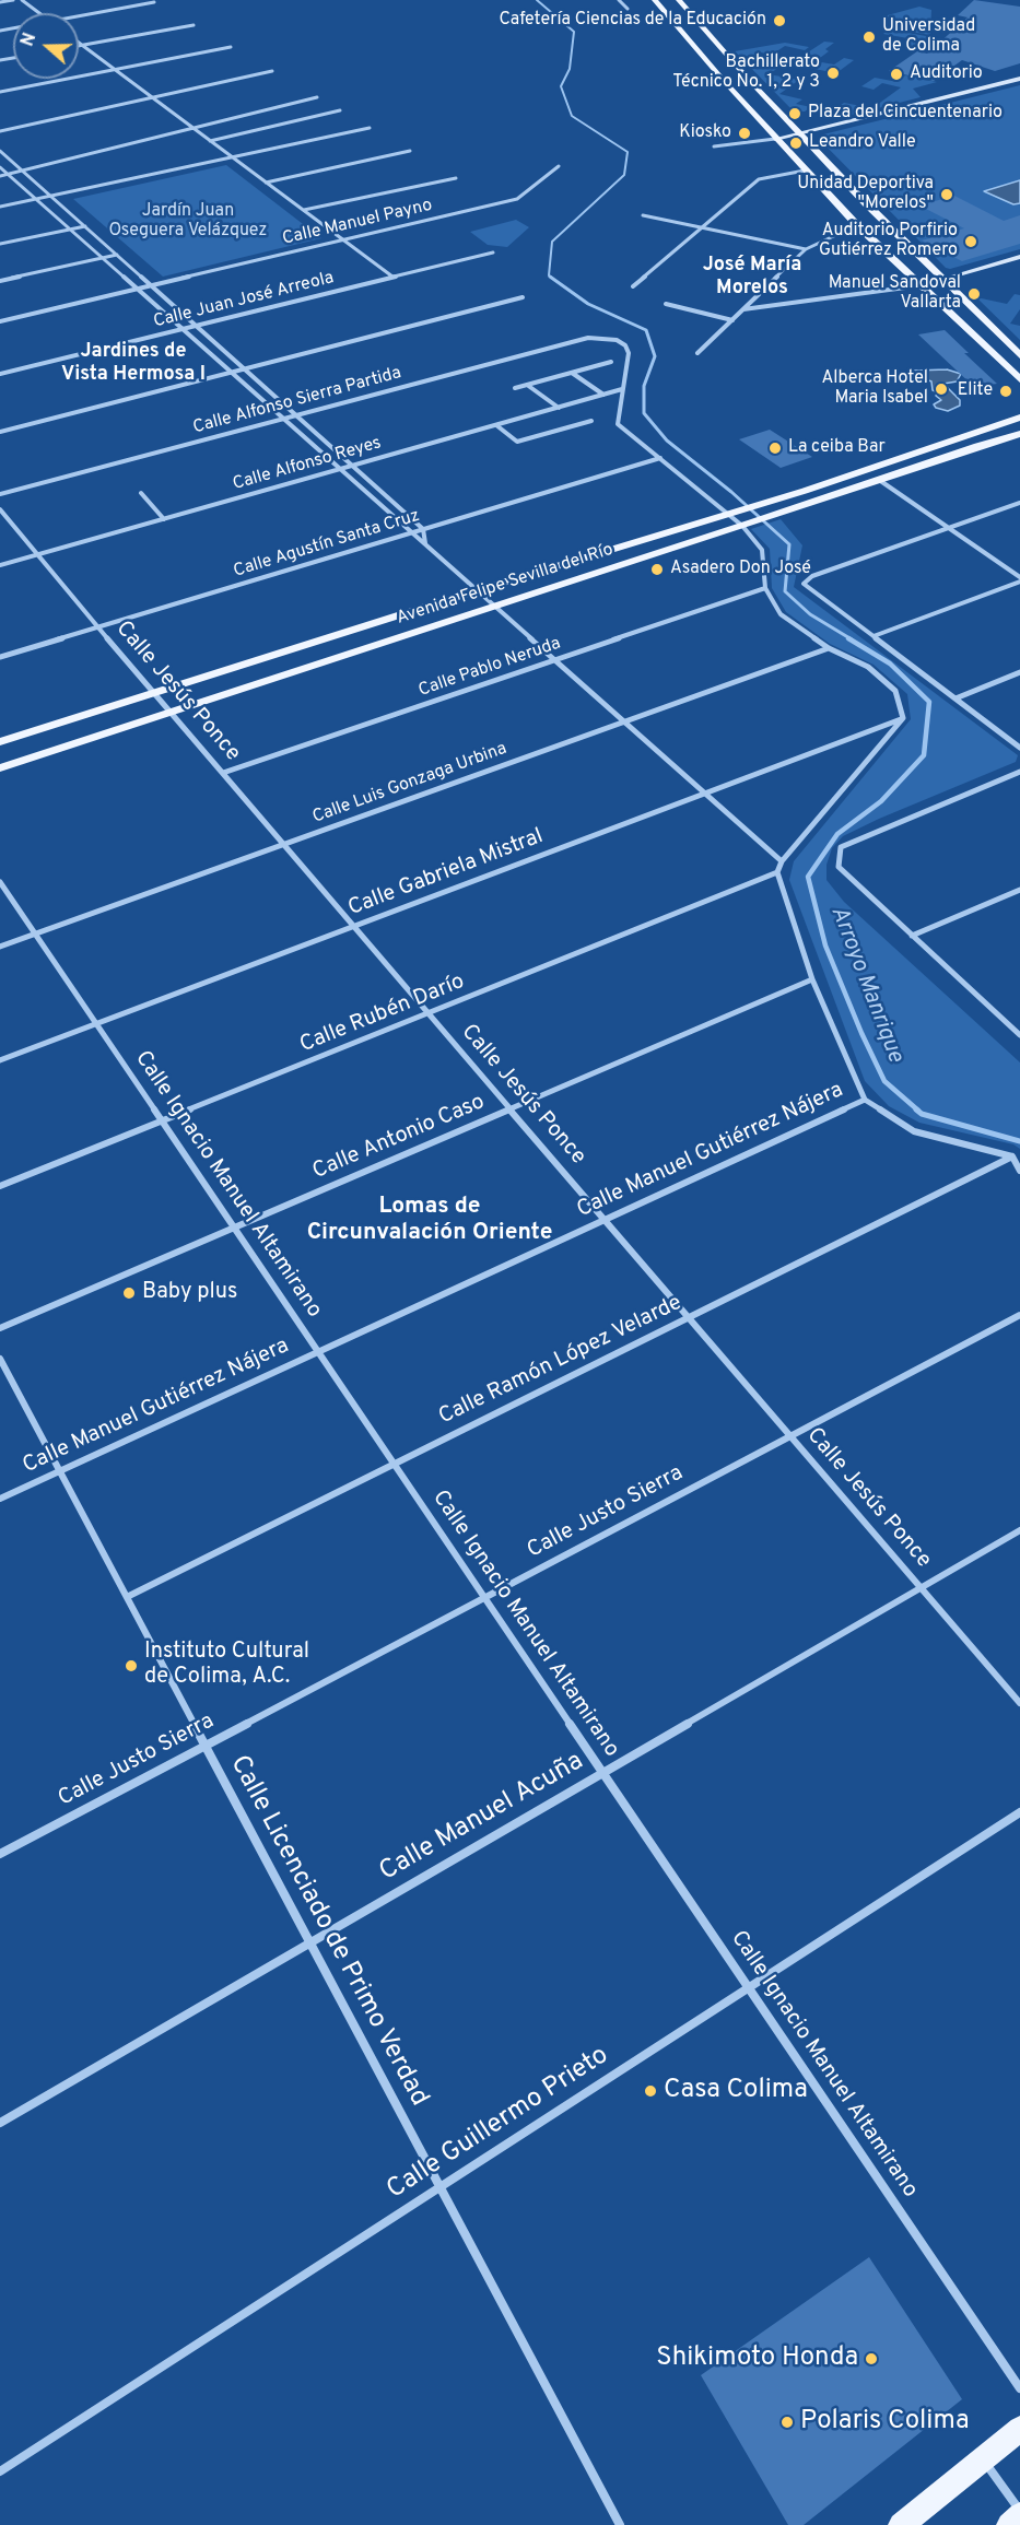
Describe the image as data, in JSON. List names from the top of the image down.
{
  "streets": {
    "main road": ["Avenida Felipe Sevilla del Río"],
    "street": [
      "Calle Manuel Payno",
      "Calle Juan José Arreola",
      "Calle Alfonso Sierra Partida",
      "Calle Alfonso Reyes",
      "Calle Agustín Santa Cruz",
      "Calle Pablo Neruda",
      "Calle Jesús Ponce",
      "Calle Luis Gonzaga Urbina",
      "Calle Gabriela Mistral",
      "Calle Rubén Darío",
      "Calle Antonio Caso",
      "Calle Manuel Gutiérrez Nájera",
      "Calle Ignacio Manuel Altamirano",
      "Calle Ramón López Velarde",
      "Calle Justo Sierra",
      "Calle Manuel Acuña",
      "Calle Licenciado de Primo Verdad",
      "Calle Guillermo Prieto"
    ]
  },
  "crossings": [
    ["Calle Alfonso Sierra Partida", "Calle Alfonso Reyes"],
    ["Calle Alfonso Reyes", "Calle Jesús Ponce"],
    ["Calle Agustín Santa Cruz", "Calle Jesús Ponce"],
    ["Avenida Felipe Sevilla del Río", "Calle Jesús Ponce"],
    ["Calle Pablo Neruda", "Calle Jesús Ponce"],
    ["Calle Jesús Ponce", "Calle Luis Gonzaga Urbina"],
    ["Calle Jesús Ponce", "Calle Gabriela Mistral"],
    ["Calle Jesús Ponce", "Calle Rubén Darío"],
    ["Calle Jesús Ponce", "Calle Antonio Caso"],
    ["Calle Jesús Ponce", "Calle Manuel Gutiérrez Nájera"],
    ["Calle Jesús Ponce", "Calle Ramón López Velarde"],
    ["Calle Jesús Ponce", "Calle Justo Sierra"],
    ["Calle Jesús Ponce", "Calle Manuel Acuña"],
    ["Calle Luis Gonzaga Urbina", "Calle Ignacio Manuel Altamirano"],
    ["Calle Gabriela Mistral", "Calle Ignacio Manuel Altamirano"],
    ["Calle Rubén Darío", "Calle Ignacio Manuel Altamirano"],
    ["Calle Antonio Caso", "Calle Ignacio Manuel Altamirano"],
    ["Calle Manuel Gutiérrez Nájera", "Calle Ignacio Manuel Altamirano"],
    ["Calle Manuel Gutiérrez Nájera", "Calle Licenciado de Primo Verdad"],
    ["Calle Ignacio Manuel Altamirano", "Calle Ramón López Velarde"],
    ["Calle Ignacio Manuel Altamirano", "Calle Justo Sierra"],
    ["Calle Ignacio Manuel Altamirano", "Calle Manuel Acuña"],
    ["Calle Ignacio Manuel Altamirano", "Calle Guillermo Prieto"],
    ["Calle Ramón López Velarde", "Calle Licenciado de Primo Verdad"],
    ["Calle Justo Sierra", "Calle Licenciado de Primo Verdad"],
    ["Calle Manuel Acuña", "Calle Licenciado de Primo Verdad"],
    ["Calle Licenciado de Primo Verdad", "Calle Guillermo Prieto"]
  ],
  "districts": ["José María Morelos", "Jardines de Vista Hermosa I", "Lomas de Circunvalación Oriente"],
  "water": ["Arroyo Manrique"],
  "parks": ["Jardín Juan Oseguera Velázquez"],
  "places": [
    "Cafetería Ciencias de la Educación",
    "Universidad de Colima",
    "Bachillerato Técnico No. 1, 2 y 3",
    "Auditorio",
    "Plaza del Cincuentenario",
    "Kiosko",
    "Leandro Valle",
    "Unidad Deportiva \"Morelos\"",
    "Auditorio Porfirio Gutiérrez Romero",
    "Manuel Sandoval Vallarta",
    "Alberca Hotel Maria Isabel",
    "Elite",
    "La ceiba Bar",
    "Asadero Don José",
    "Baby plus",
    "Instituto Cultural de Colima, A.C.",
    "Casa Colima",
    "Shikimoto Honda",
    "Polaris Colima"
  ],
  "north": "left"
}
